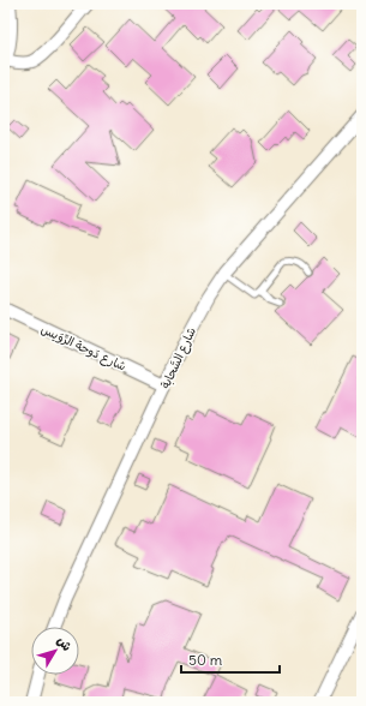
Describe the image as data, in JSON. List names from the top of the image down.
{
  "streets": {
    "street": ["شارع دَوحة الرِّوَيس", "شارع السَّحابة"]
  },
  "crossings": [
    ["شارع دَوحة الرِّوَيس", "شارع السَّحابة"]
  ],
  "scale_bar": "50 m",
  "north": "top right"
}
